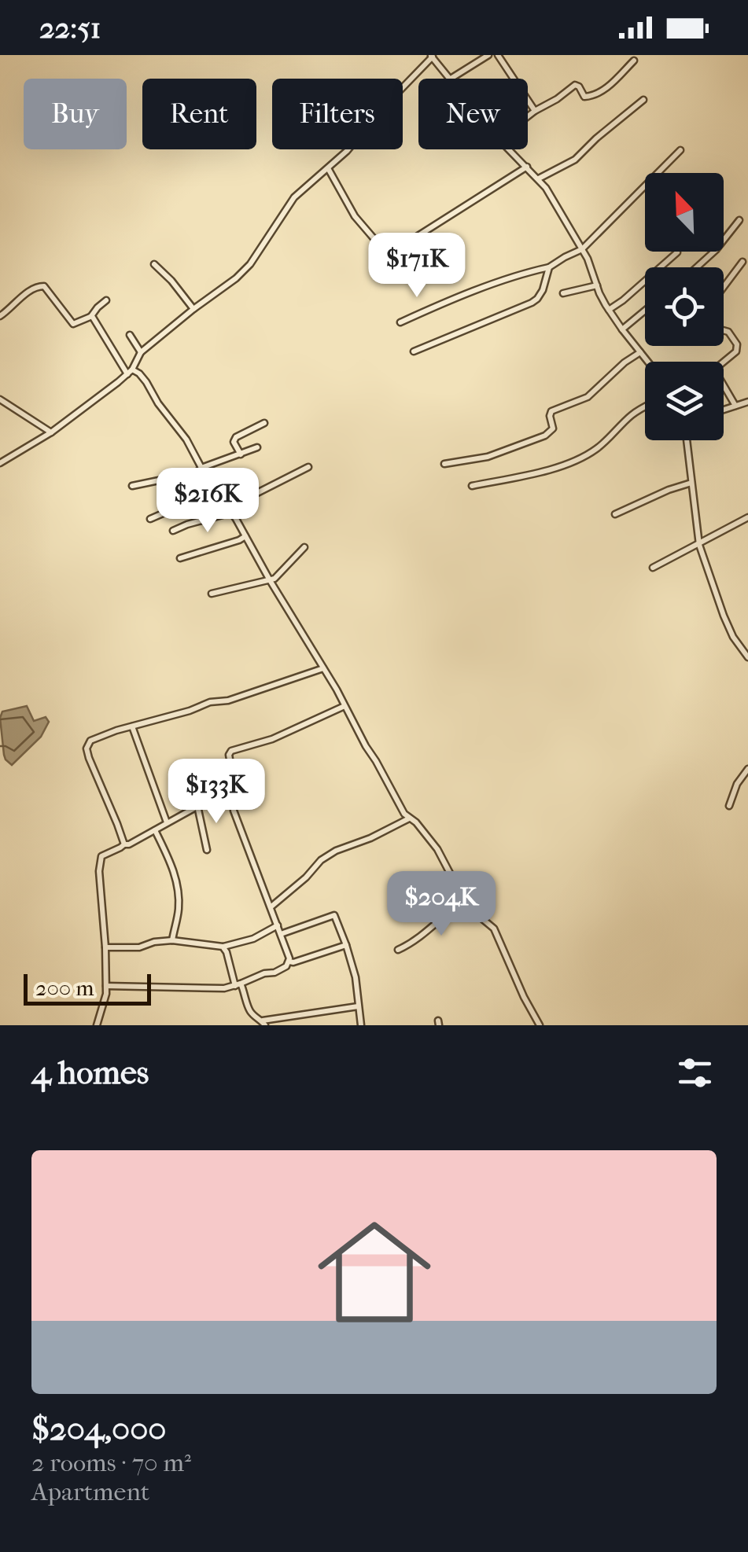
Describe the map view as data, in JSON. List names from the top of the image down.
{
  "scale_bar": "200 m",
  "north": "top left",
  "page": {
    "status": "22:51",
    "chip": [
      "Buy",
      "Rent",
      "Filters",
      "New"
    ],
    "price": [
      "$171K",
      "$216K",
      "$133K",
      "$204K"
    ],
    "scale": "200 m",
    "heading": "4 homes",
    "list": [
      {
        "name": "$204,000",
        "note": "2 rooms · 70 m² · Apartment"
      }
    ]
  }
}
